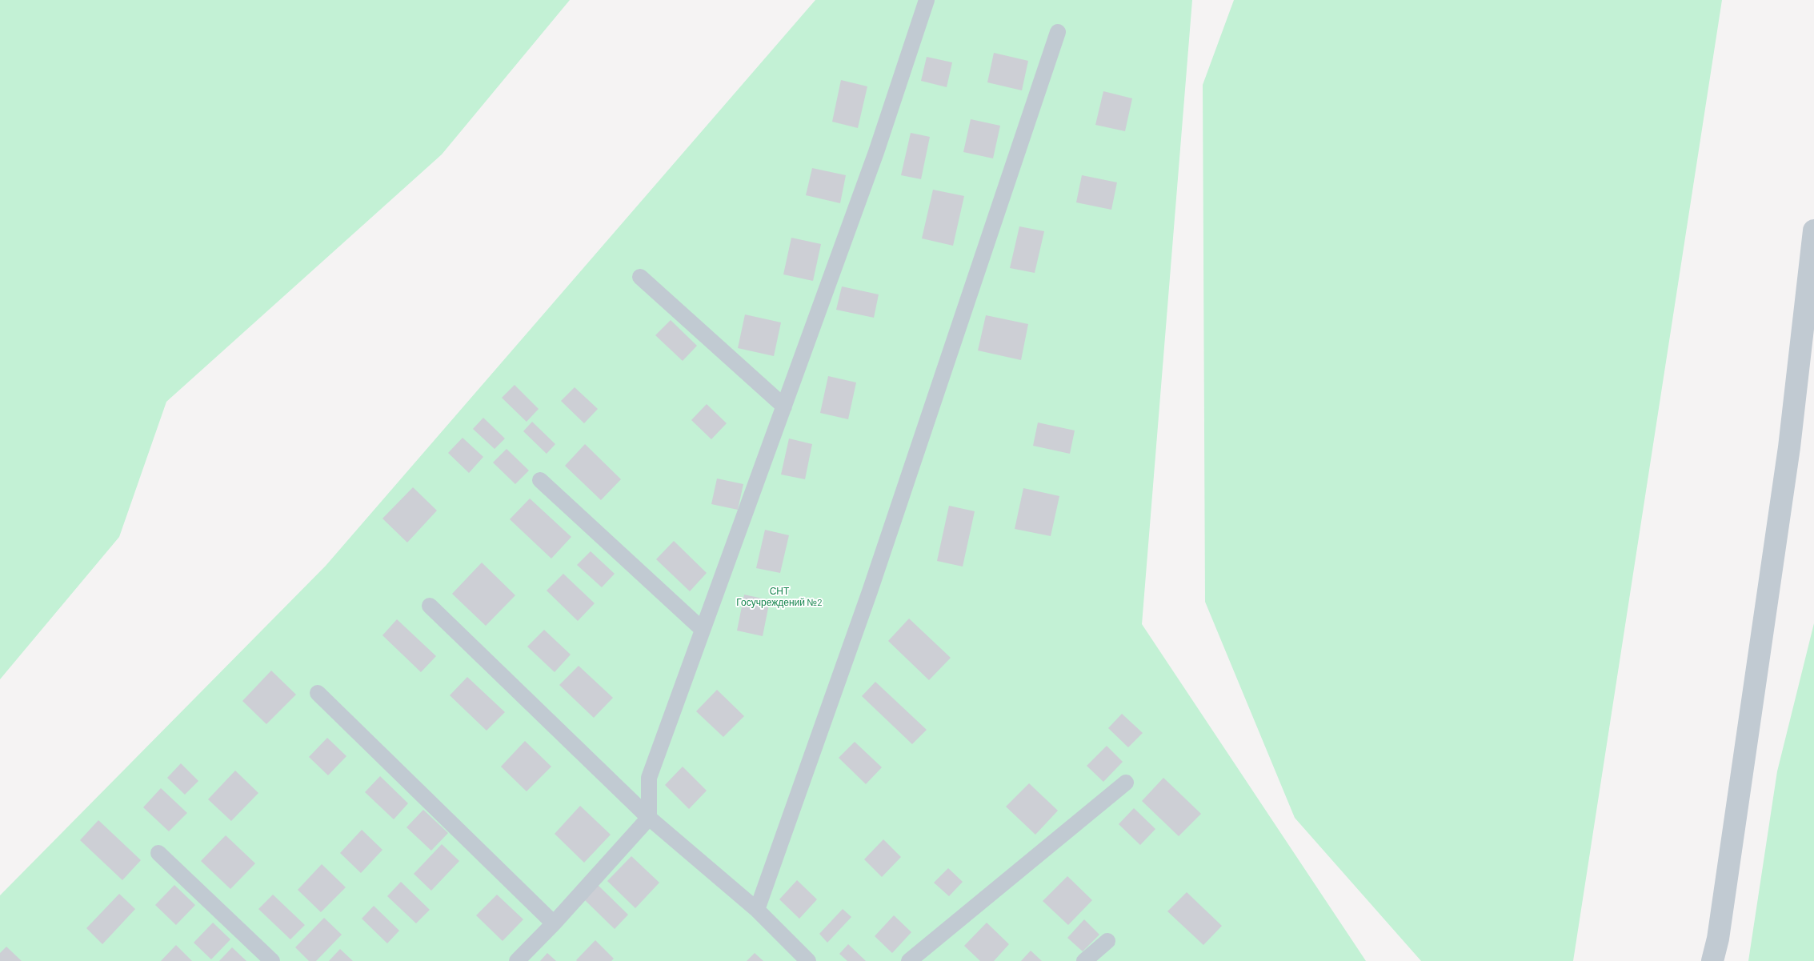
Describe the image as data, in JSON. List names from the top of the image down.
{
  "parks": ["СНТ Госучреждений №2"]
}
